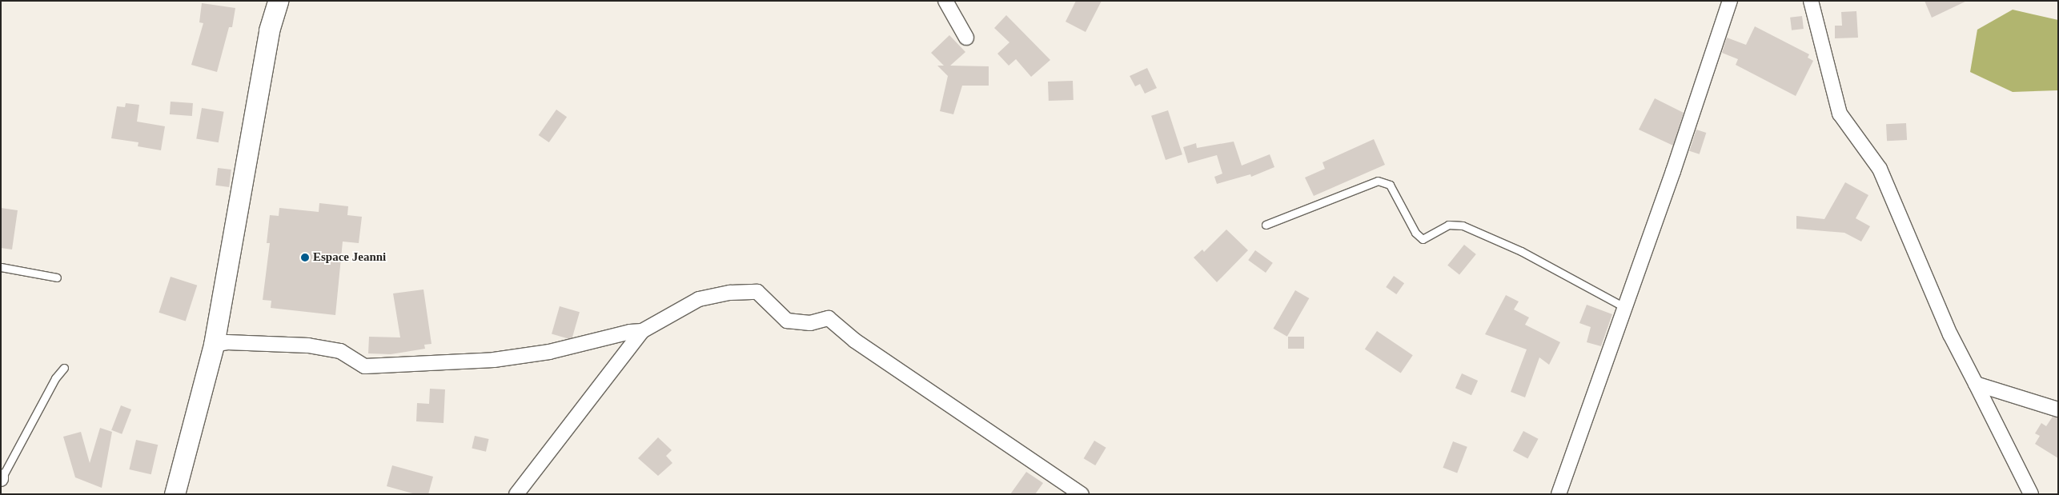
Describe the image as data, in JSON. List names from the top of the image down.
{
  "places": ["Espace Jeanni"]
}
